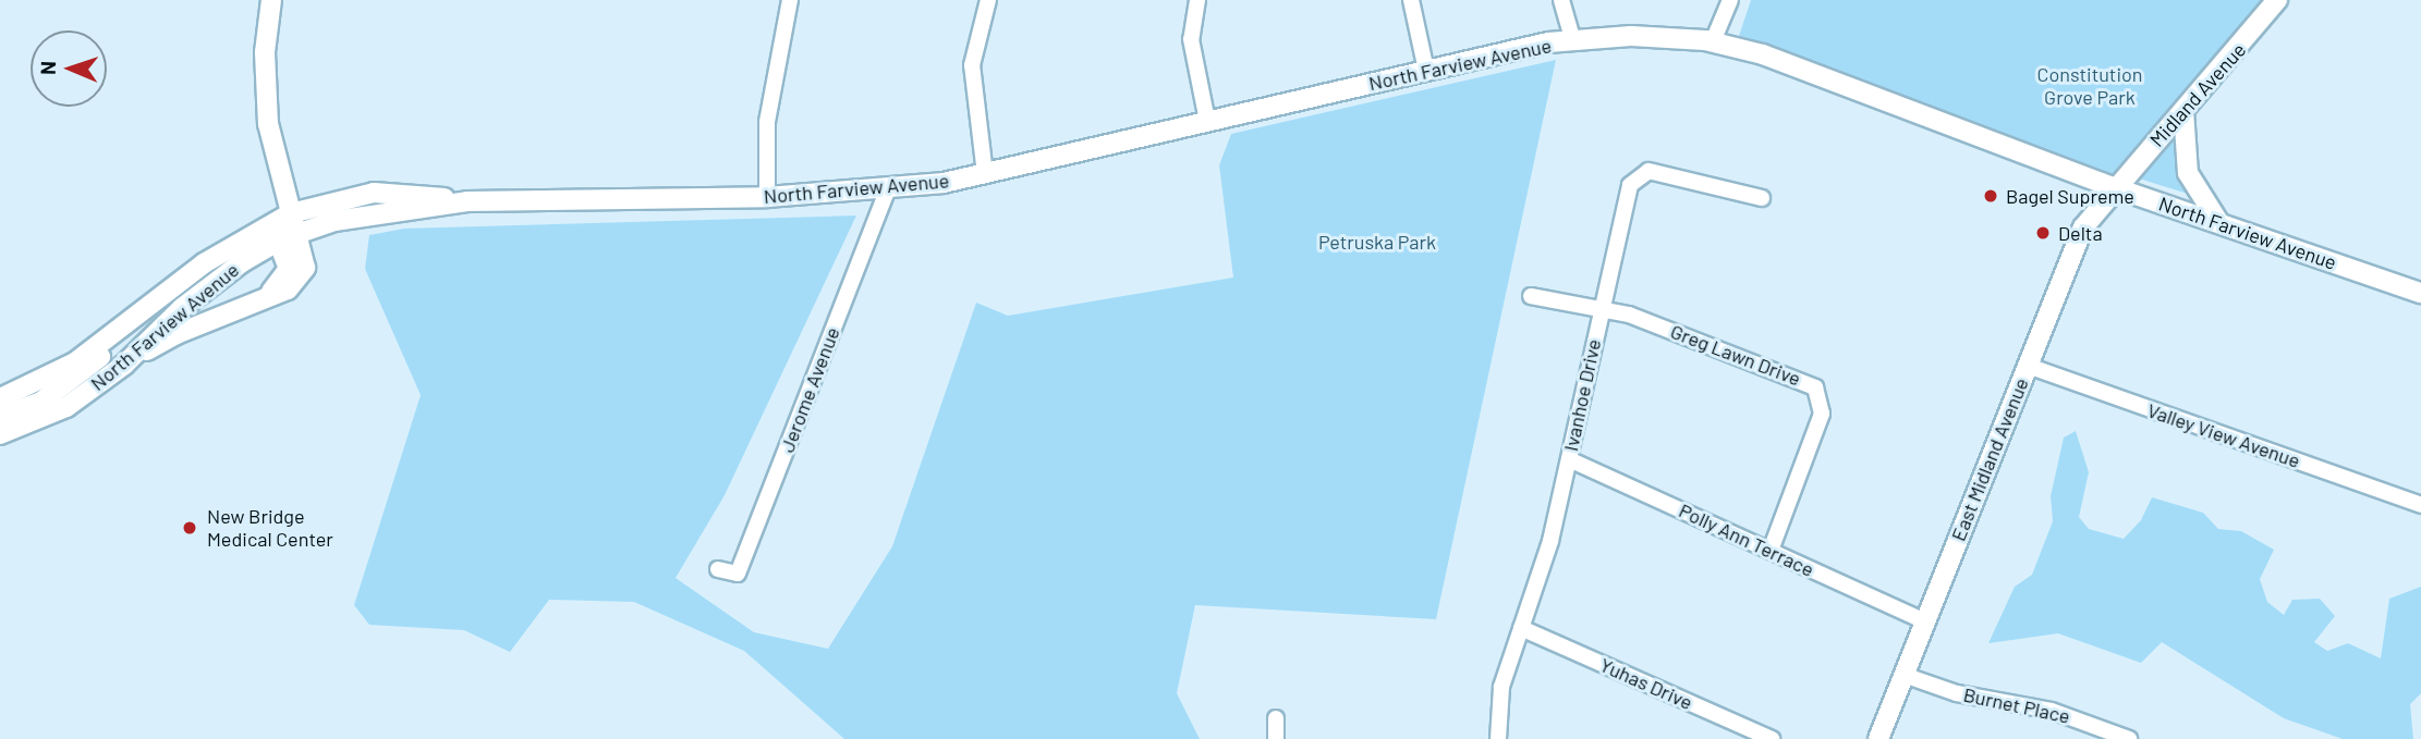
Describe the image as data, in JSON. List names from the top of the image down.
{
  "streets": {
    "street": [
      "North Farview Avenue",
      "Midland Avenue",
      "Greg Lawn Drive",
      "Jerome Avenue",
      "Ivanhoe Drive",
      "Valley View Avenue",
      "East Midland Avenue",
      "Polly Ann Terrace",
      "Yuhas Drive",
      "Burnet Place"
    ]
  },
  "crossings": [
    ["North Farview Avenue", "Midland Avenue"],
    ["North Farview Avenue", "Jerome Avenue"],
    ["North Farview Avenue", "East Midland Avenue"],
    ["Midland Avenue", "East Midland Avenue"],
    ["Greg Lawn Drive", "Ivanhoe Drive"],
    ["Greg Lawn Drive", "Polly Ann Terrace"],
    ["Ivanhoe Drive", "Polly Ann Terrace"],
    ["Ivanhoe Drive", "Yuhas Drive"],
    ["Valley View Avenue", "East Midland Avenue"],
    ["East Midland Avenue", "Polly Ann Terrace"],
    ["East Midland Avenue", "Burnet Place"]
  ],
  "parks": ["Constitution Grove Park", "Petruska Park"],
  "places": ["Bagel Supreme", "Delta", "New Bridge Medical Center"],
  "north": "left"
}
